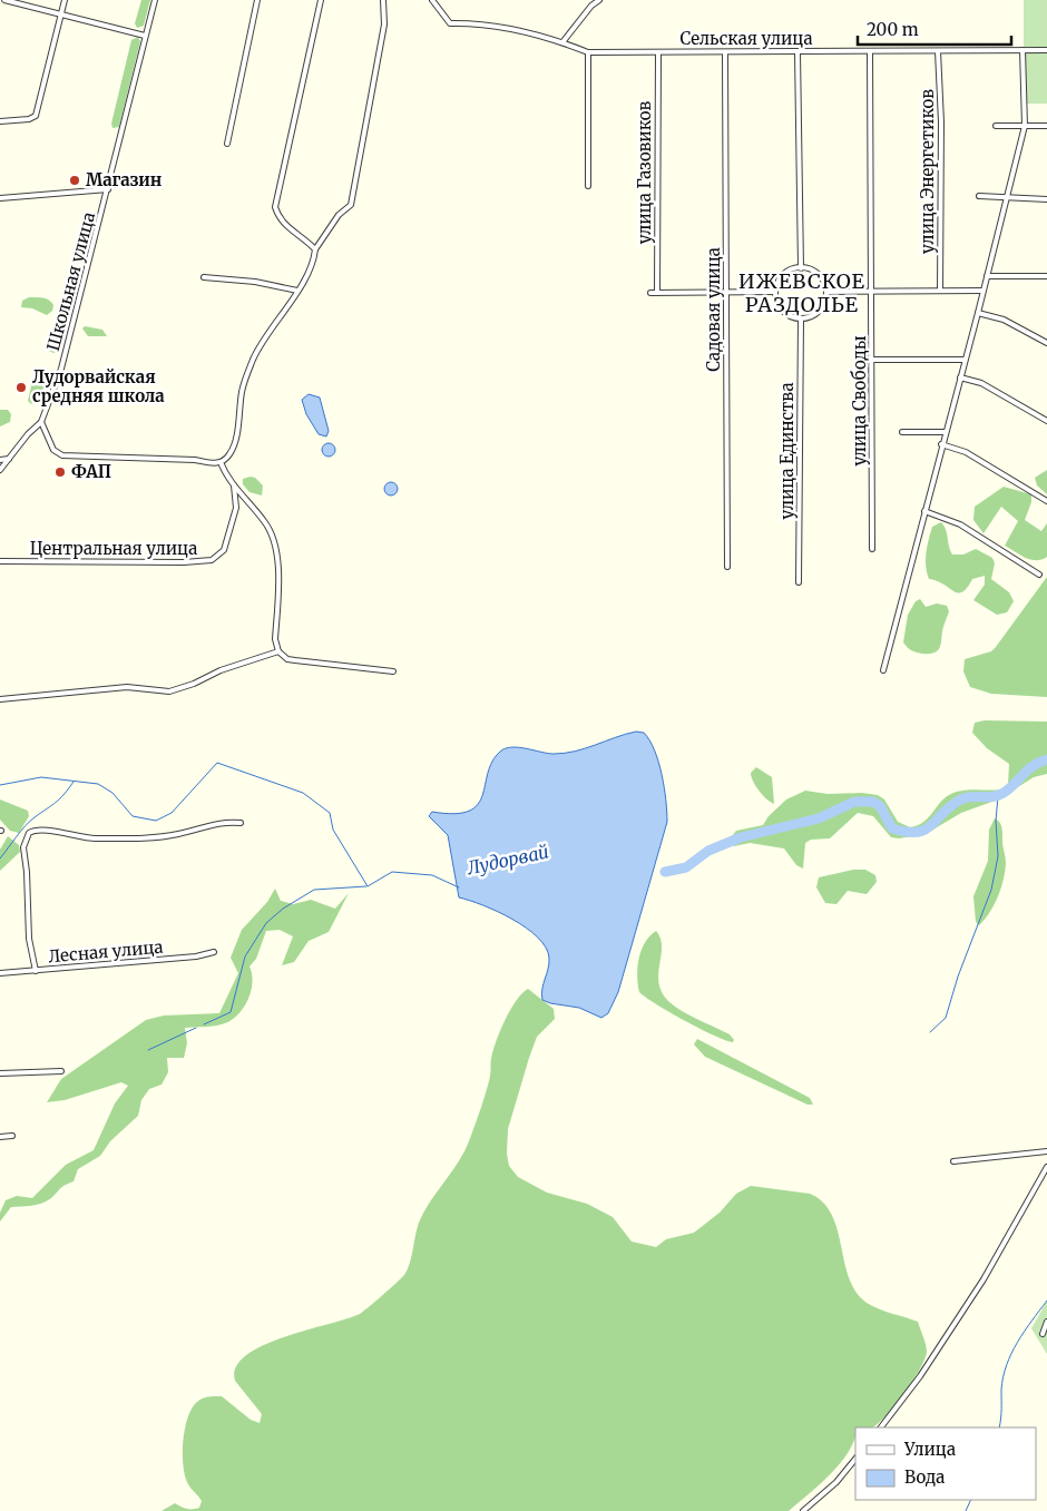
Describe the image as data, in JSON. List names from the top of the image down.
{
  "streets": {
    "street": [
      "Сельская улица",
      "улица Энергетиков",
      "улица Газовиков",
      "Школьная улица",
      "Садовая улица",
      "улица Свободы",
      "улица Единства",
      "Центральная улица",
      "Лесная улица"
    ]
  },
  "crossings": [
    ["Сельская улица", "улица Энергетиков"],
    ["Сельская улица", "улица Газовиков"],
    ["Сельская улица", "Садовая улица"],
    ["Сельская улица", "улица Свободы"]
  ],
  "districts": ["ИЖЕВСКОЕ РАЗДОЛЬЕ"],
  "water": ["Лудорвай"],
  "places": ["Магазин", "Лудорвайская средняя школа", "ФАП"],
  "legend": ["Улица", "Вода"],
  "scale_bar": "200 m"
}
